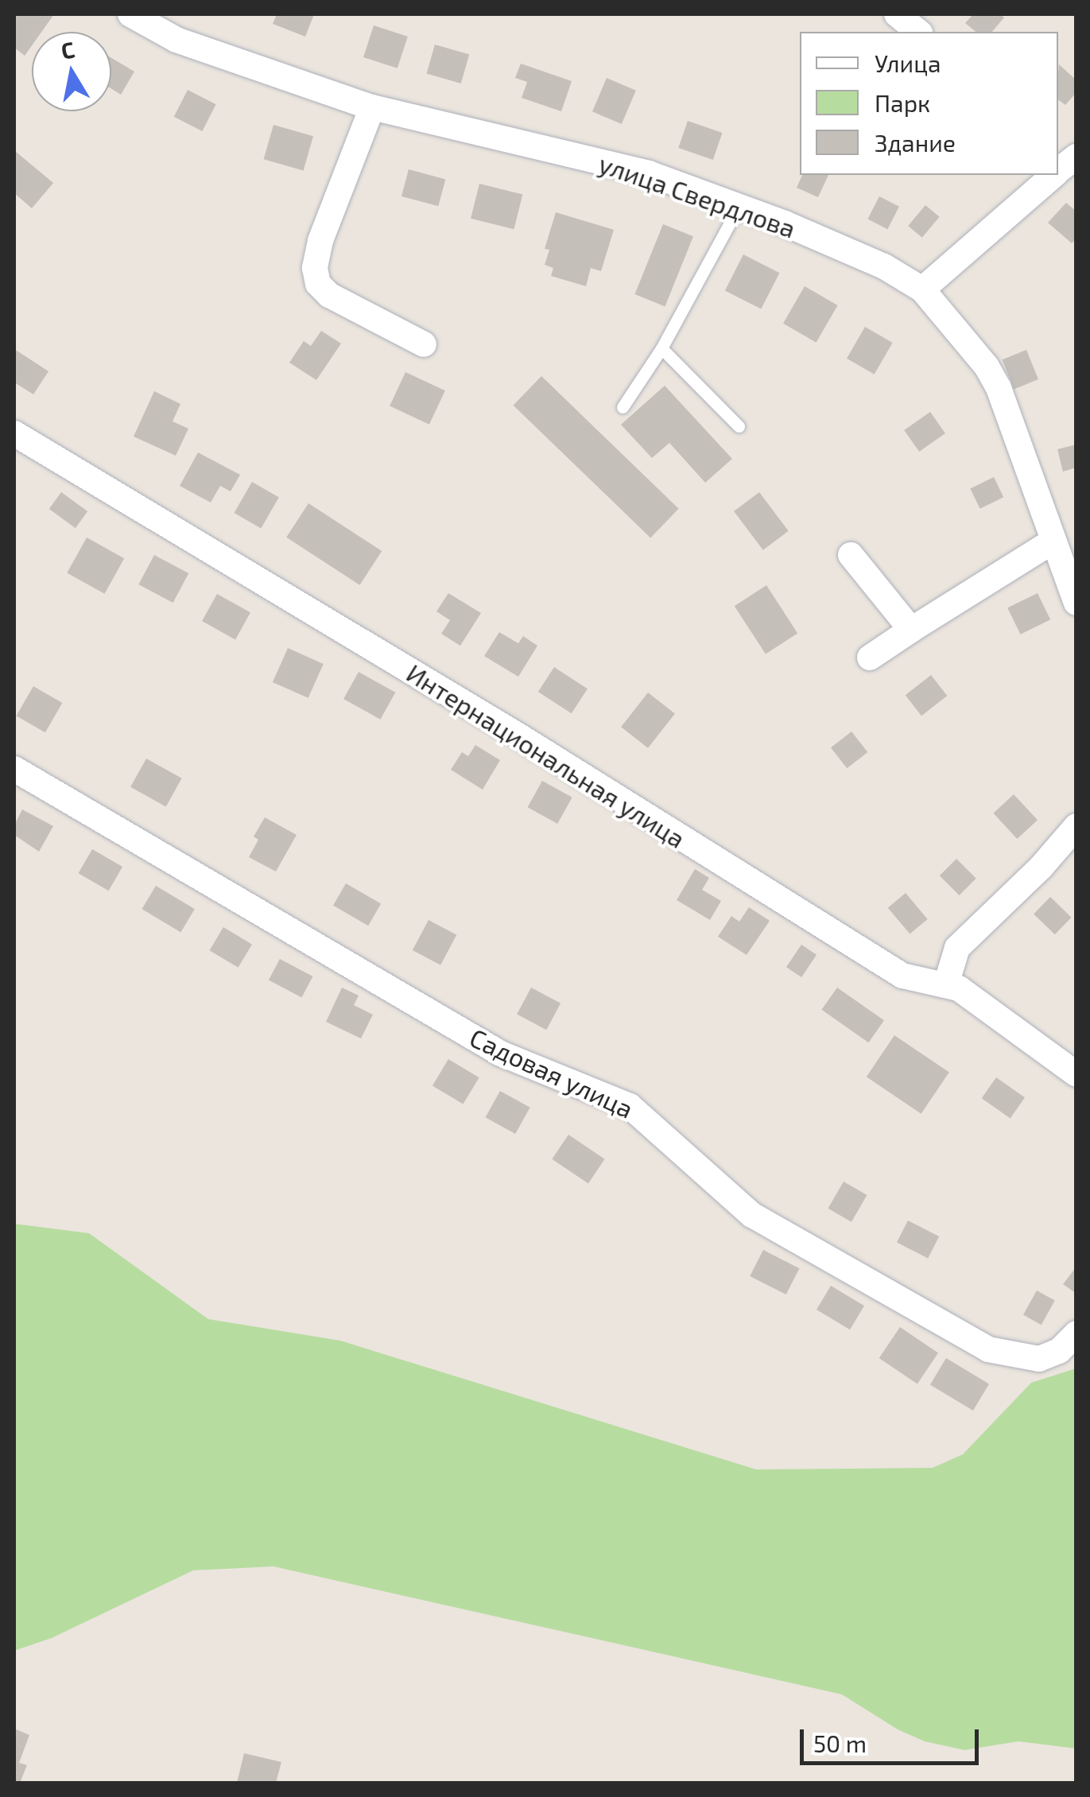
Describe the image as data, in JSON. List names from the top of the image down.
{
  "streets": {
    "street": ["улица Свердлова", "Интернациональная улица", "Садовая улица"]
  },
  "legend": ["Улица", "Парк", "Здание"],
  "scale_bar": "50 m",
  "north": "top"
}
